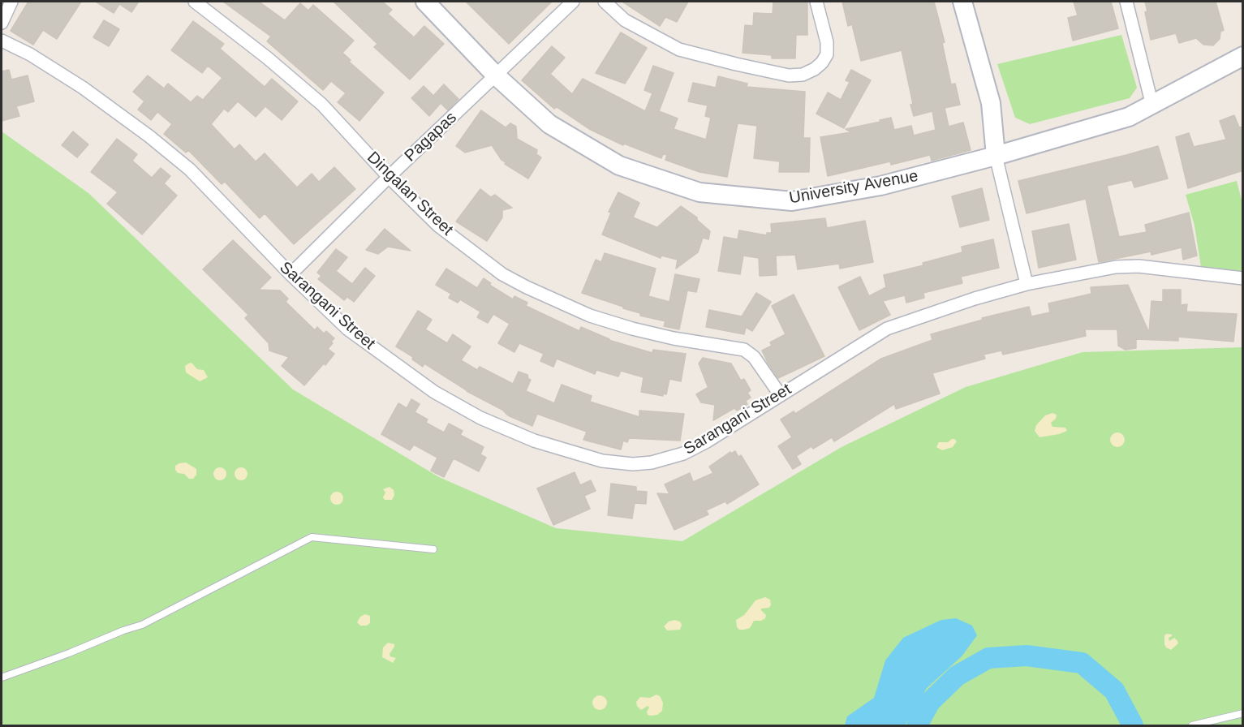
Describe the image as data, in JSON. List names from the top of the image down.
{
  "streets": {
    "street": [
      "Pagapas",
      "University Avenue",
      "Dingalan Street",
      "Sarangani Street"
    ]
  },
  "crossings": [
    ["Pagapas", "University Avenue"],
    ["Pagapas", "Dingalan Street"],
    ["Pagapas", "Sarangani Street"],
    ["Dingalan Street", "Sarangani Street"]
  ]
}
